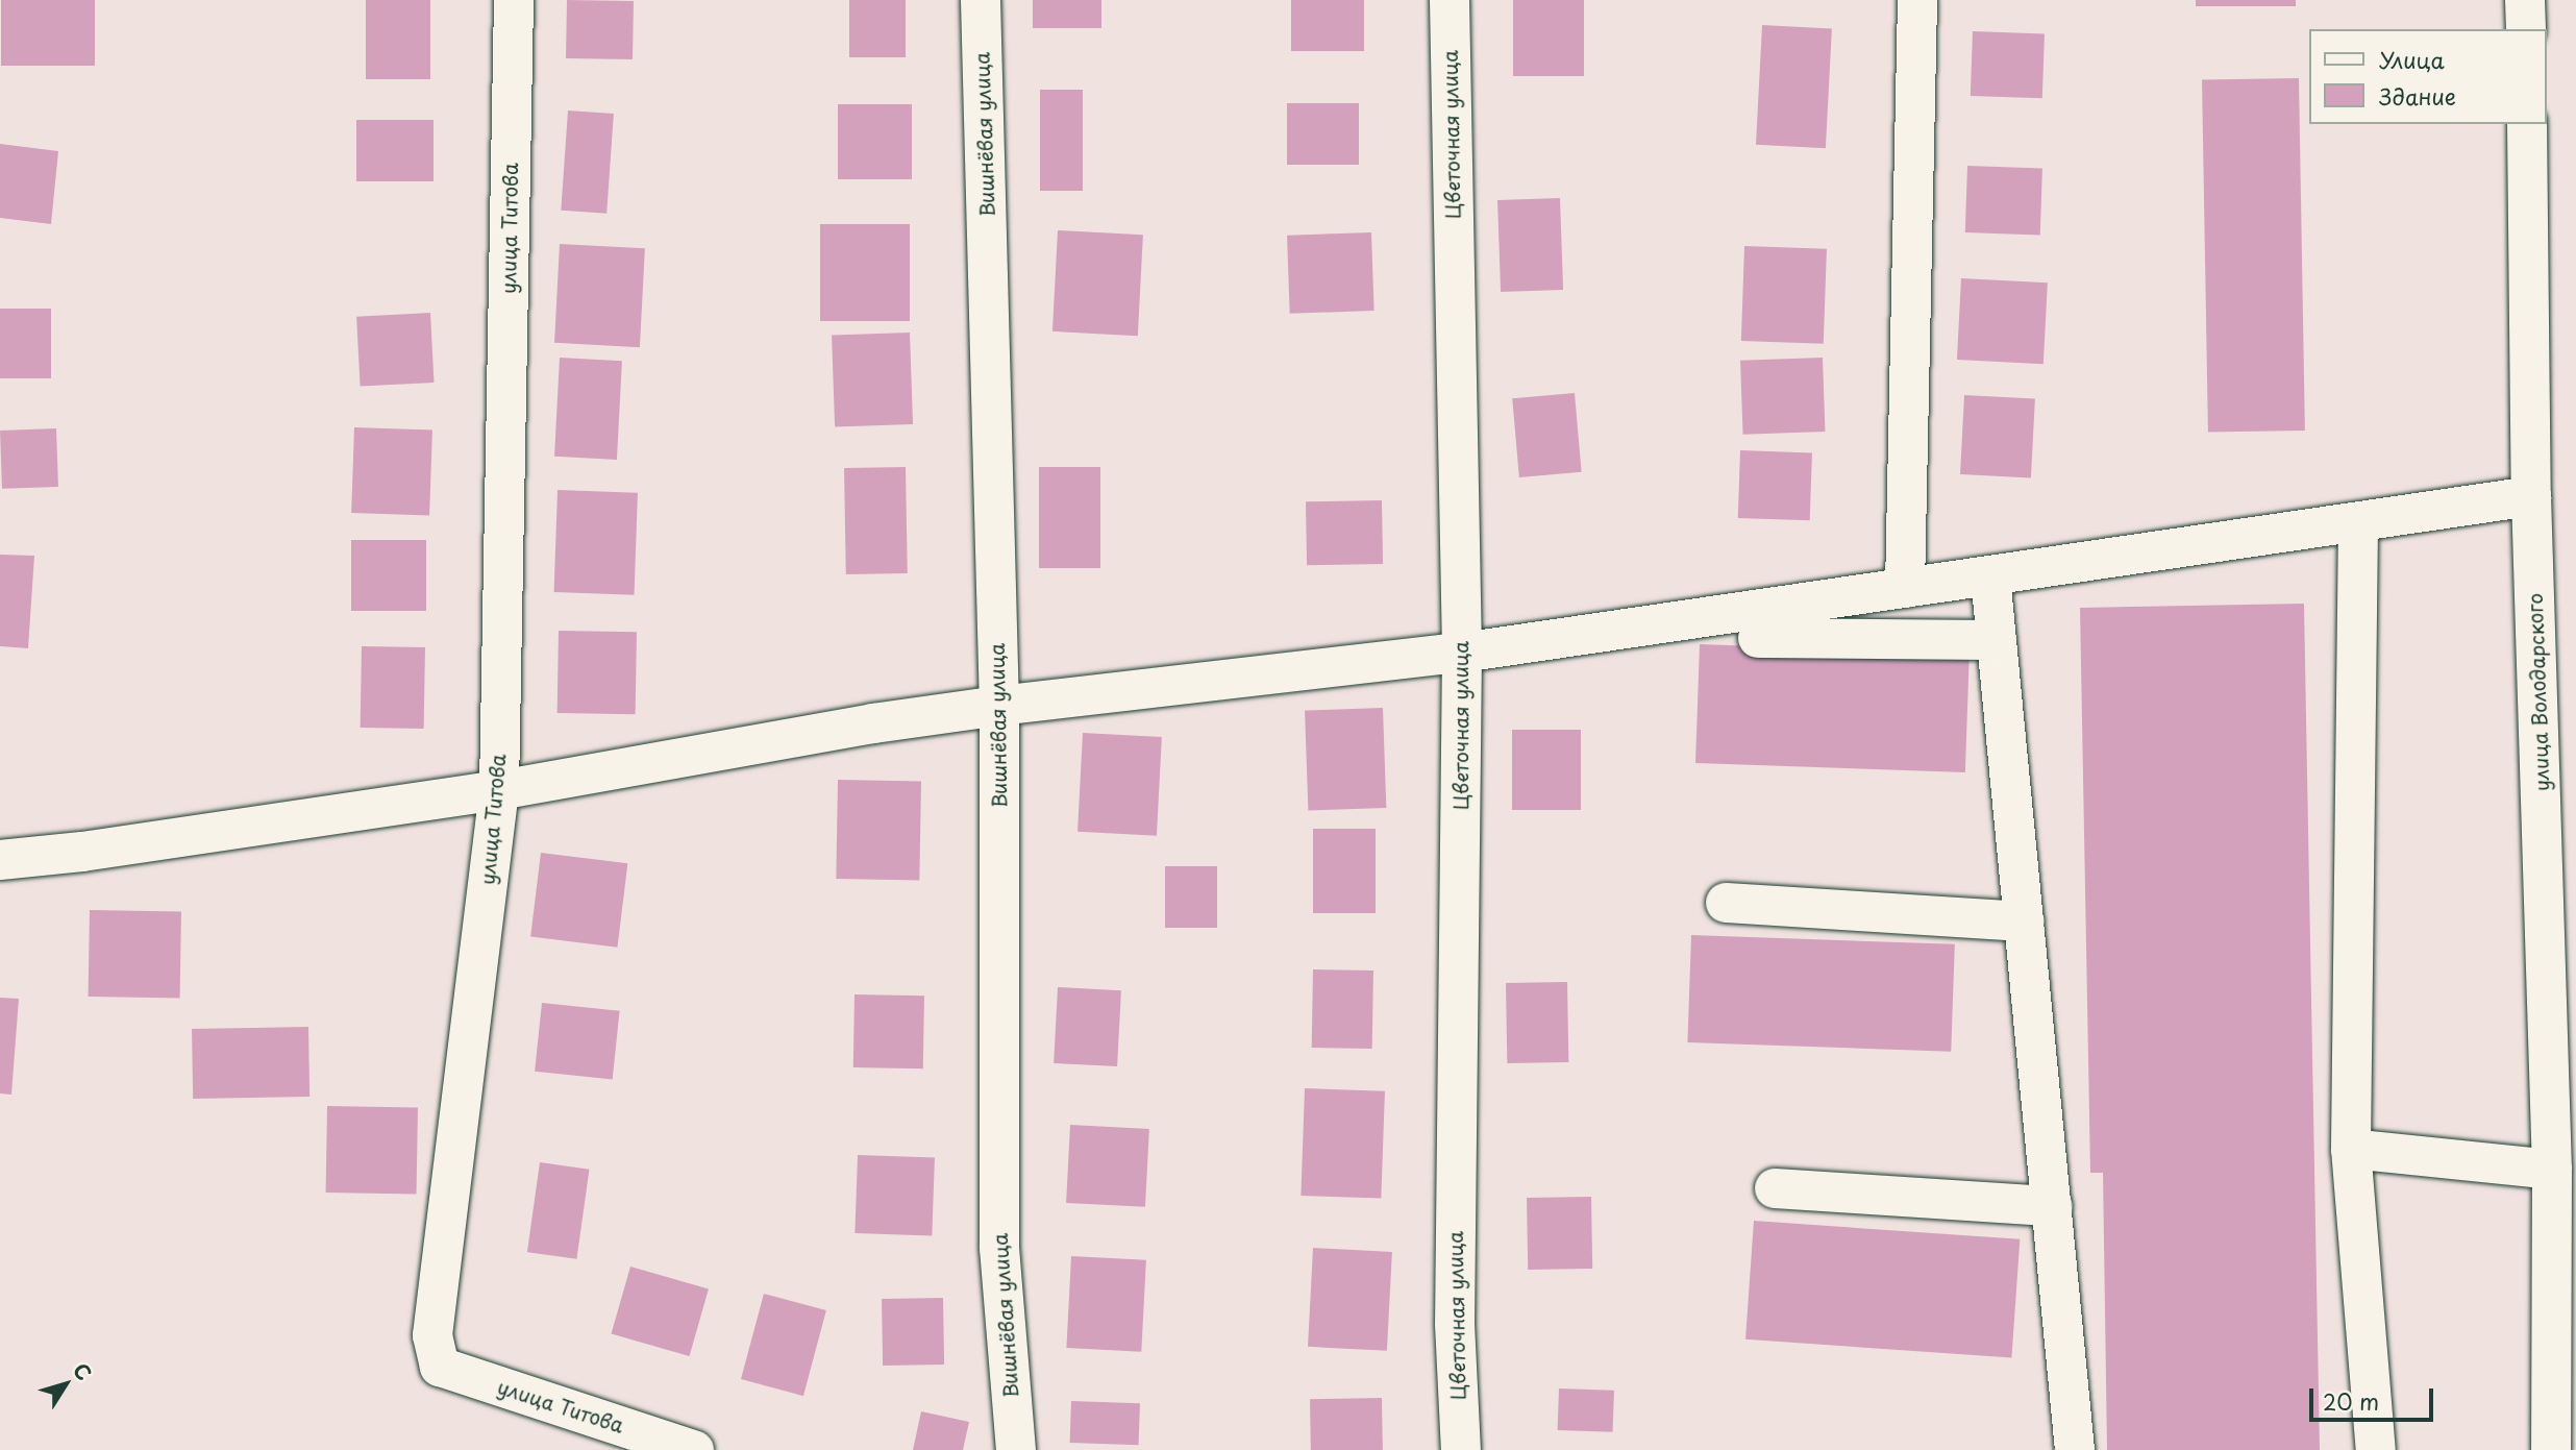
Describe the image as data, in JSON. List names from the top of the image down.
{
  "streets": {
    "street": [
      "Вишнёвая улица",
      "Цветочная улица",
      "улица Титова",
      "улица Володарского"
    ]
  },
  "legend": ["Улица", "Здание"],
  "scale_bar": "20 m",
  "north": "top right"
}
